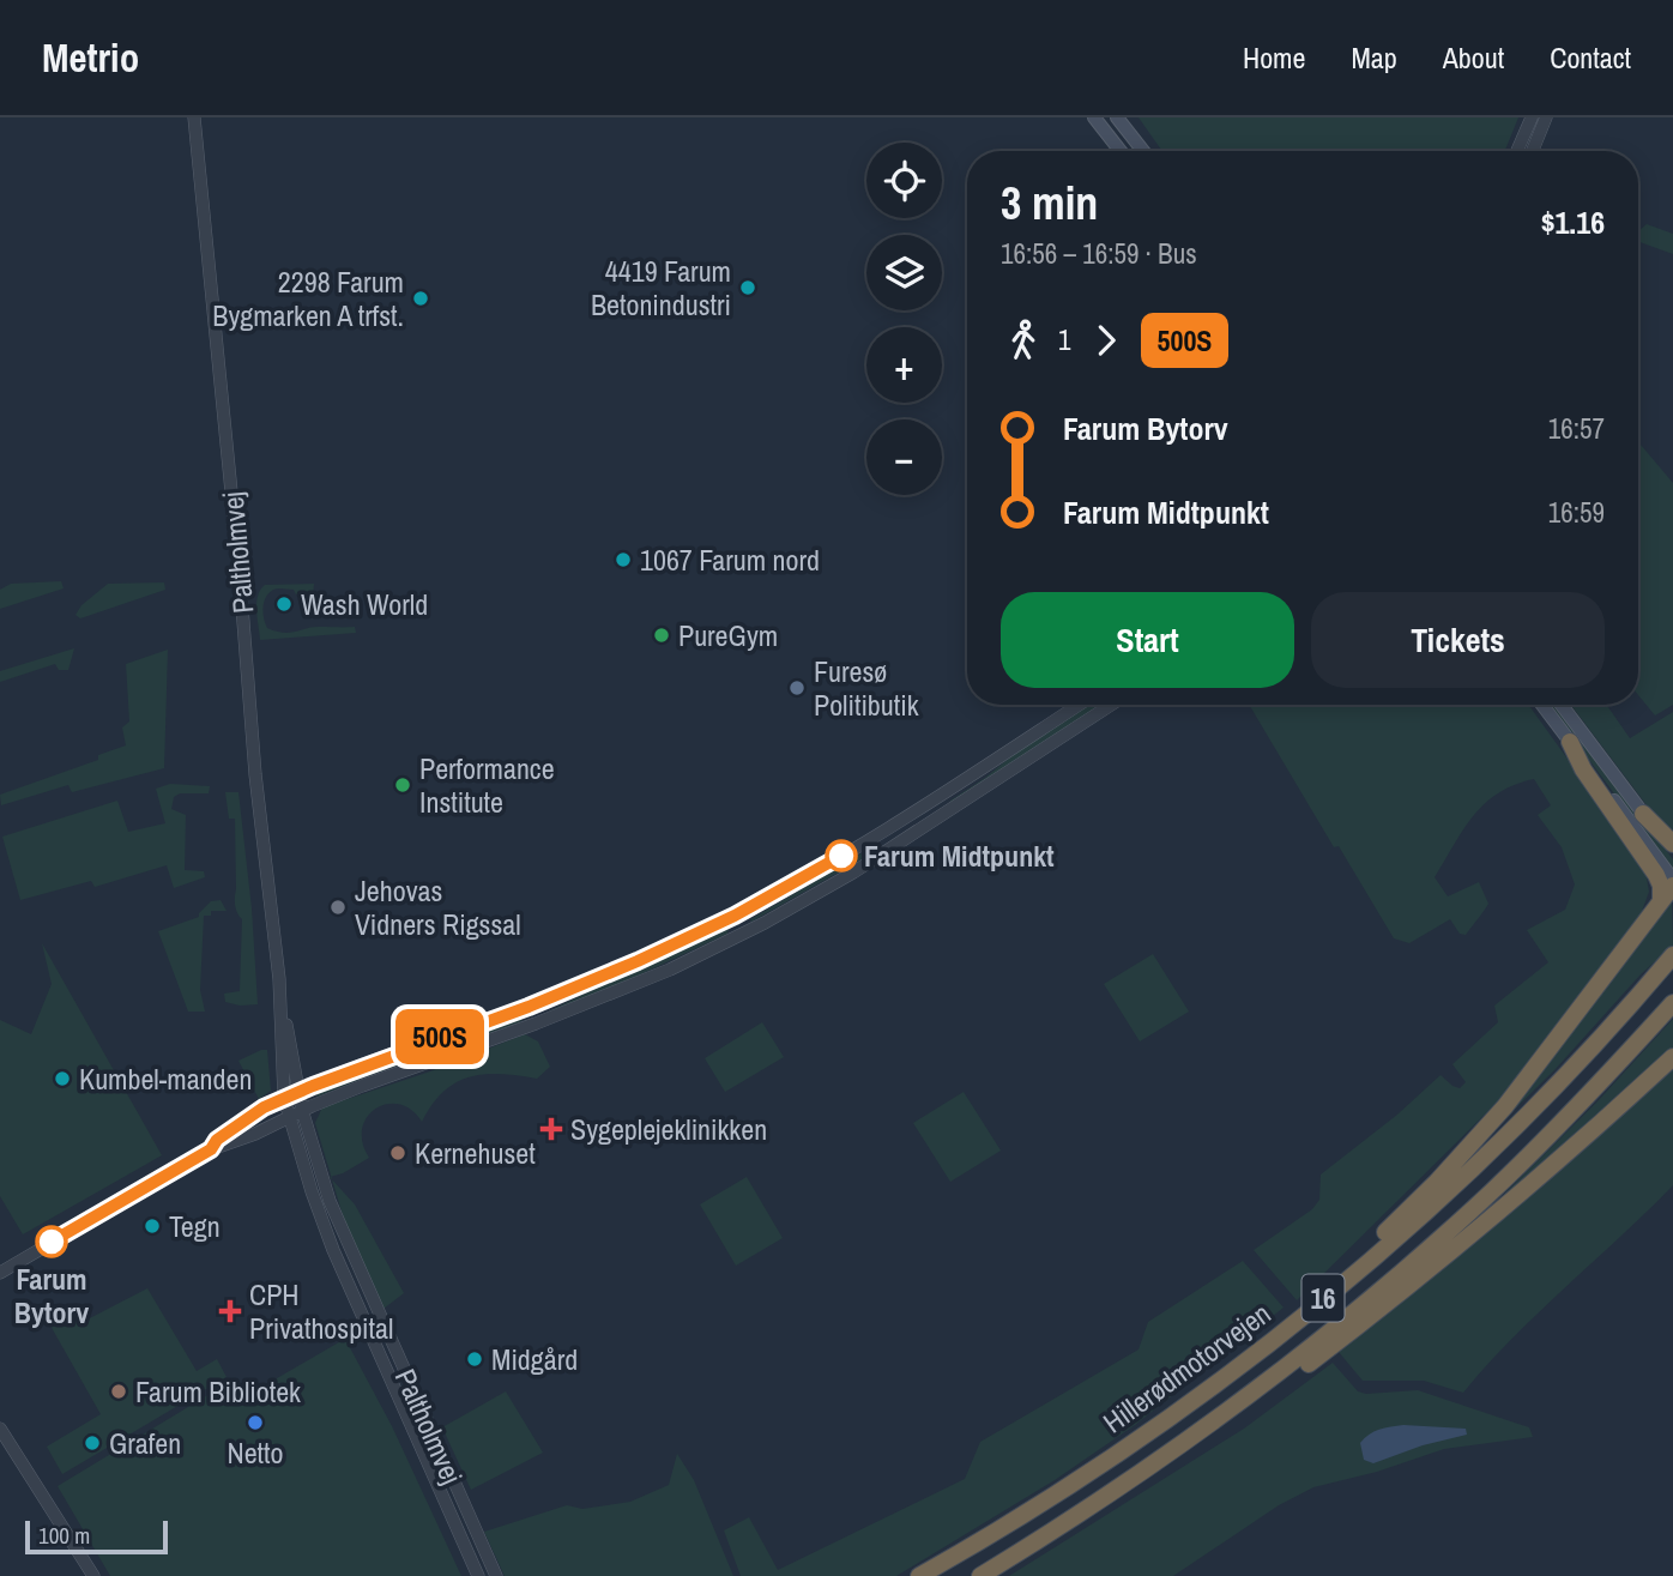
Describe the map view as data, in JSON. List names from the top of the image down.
{
  "streets": {
    "highway": ["16", "Hillerødmotorvejen"],
    "street": ["Paltholmvej"]
  },
  "places": {
    "other": [
      "4419 Farum Betonindustri",
      "2298 Farum Bygmarken A trfst.",
      "1067 Farum nord",
      "Wash World",
      "PureGym",
      "Furesø Politibutik",
      "Performance Institute",
      "Farum Midtpunkt",
      "Jehovas Vidners Rigssal",
      "Kumbel-manden",
      "Kernehuset",
      "Tegn",
      "Farum Bytorv",
      "Midgård",
      "Farum Bibliotek",
      "Netto",
      "Grafen"
    ],
    "health": ["Sygeplejeklinikken", "CPH Privathospital"]
  },
  "lines": ["bus line 500S"],
  "scale_bar": "100 m",
  "page": {
    "header": "Metrio",
    "nav": [
      "Home",
      "Map",
      "About",
      "Contact"
    ],
    "on_map": "500S",
    "map_buttons": ["+", "−"],
    "heading": ["3 min", "16:56 – 16:59 · Bus", "$1.16"],
    "legs": ["1", "500S"],
    "list": [
      {
        "name": "Farum Bytorv",
        "value": "16:57"
      },
      {
        "name": "Farum Midtpunkt",
        "value": "16:59"
      }
    ],
    "buttons": ["Start", "Tickets"],
    "scale": "100 m"
  }
}
